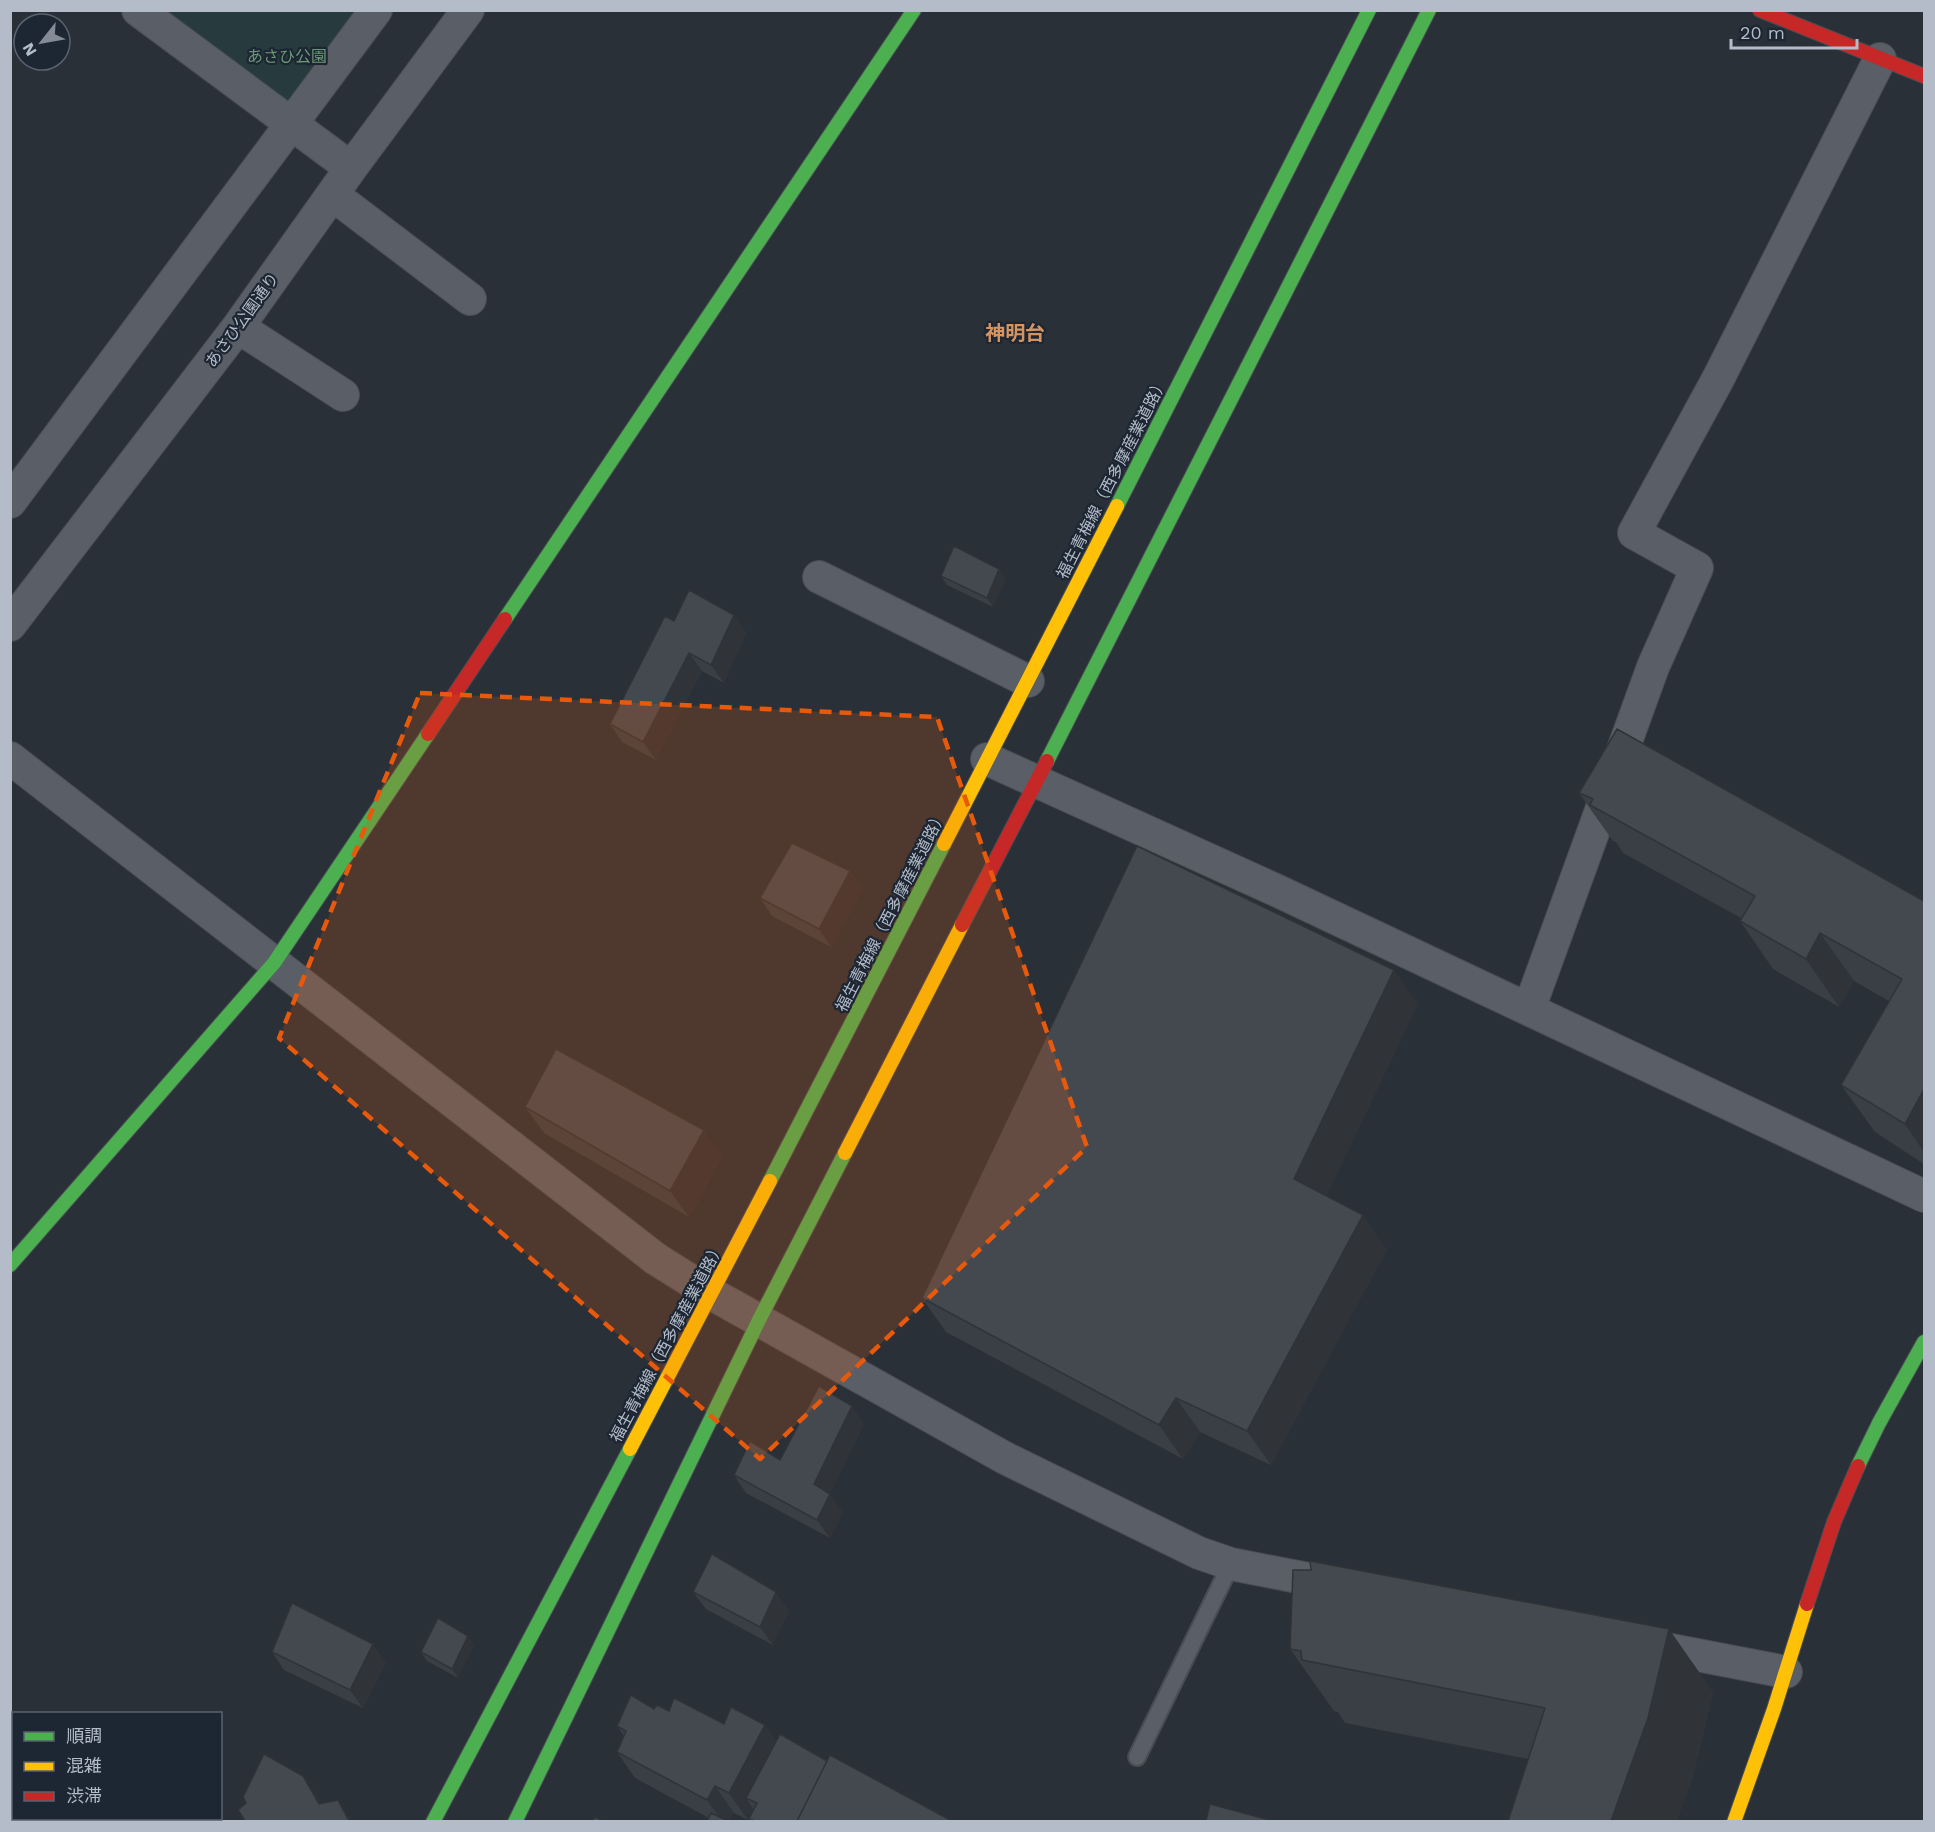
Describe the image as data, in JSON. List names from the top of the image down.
{
  "streets": {
    "main road": ["福生青梅線（西多摩産業道路）"],
    "street": ["あさひ公園通り"]
  },
  "districts": ["神明台"],
  "parks": ["あさひ公園"],
  "legend": ["順調", "混雑", "渋滞"],
  "scale_bar": "20 m",
  "north": "bottom left"
}
